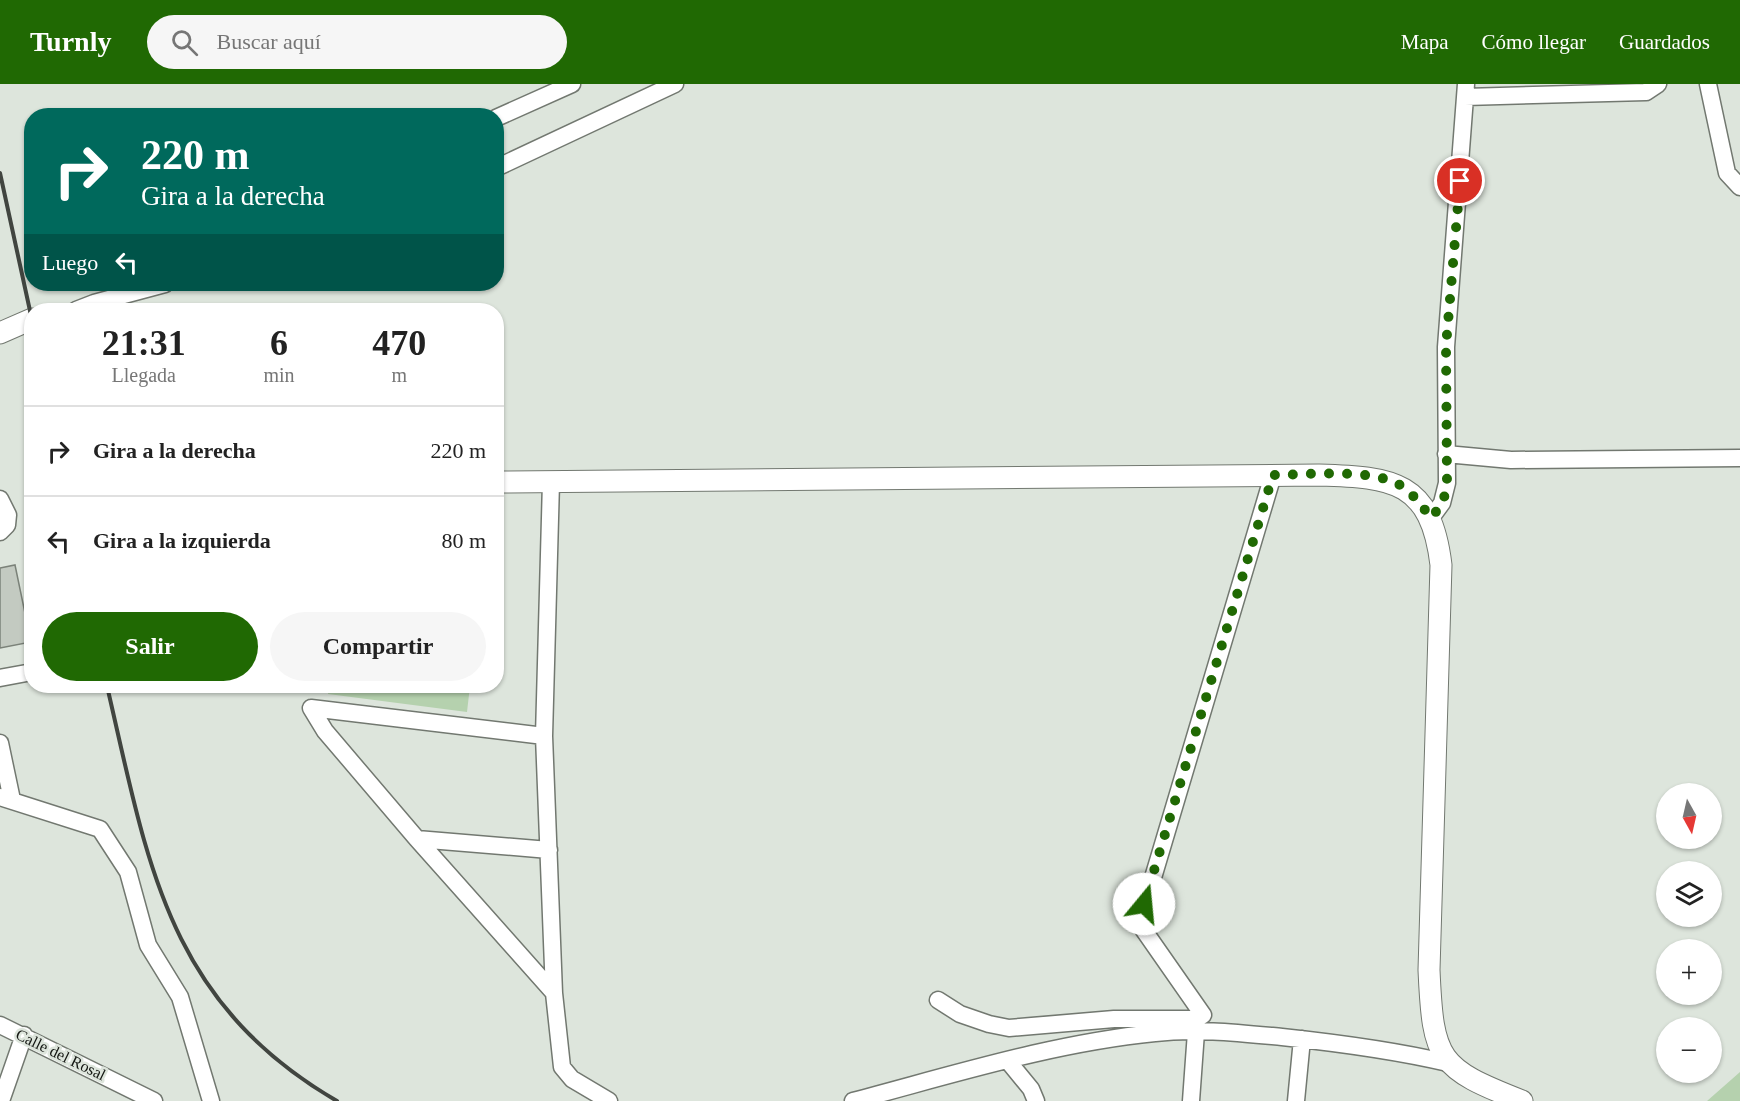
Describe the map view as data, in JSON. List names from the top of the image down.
{
  "streets": {
    "street": ["Calle del Rosal"]
  },
  "north": "bottom",
  "page": {
    "header": "Turnly",
    "search": "Buscar aquí",
    "nav": ["Mapa", "Cómo llegar", "Guardados"],
    "turn": ["220 m", "Gira a la derecha"],
    "then": "Luego",
    "eta": [
      "21:31",
      "Llegada",
      "6",
      "min",
      "470",
      "m"
    ],
    "list": [
      {
        "name": "Gira a la derecha",
        "value": "220 m"
      },
      {
        "name": "Gira a la izquierda",
        "value": "80 m"
      }
    ],
    "buttons": ["Salir", "Compartir"],
    "map_buttons": ["+", "−"]
  }
}
